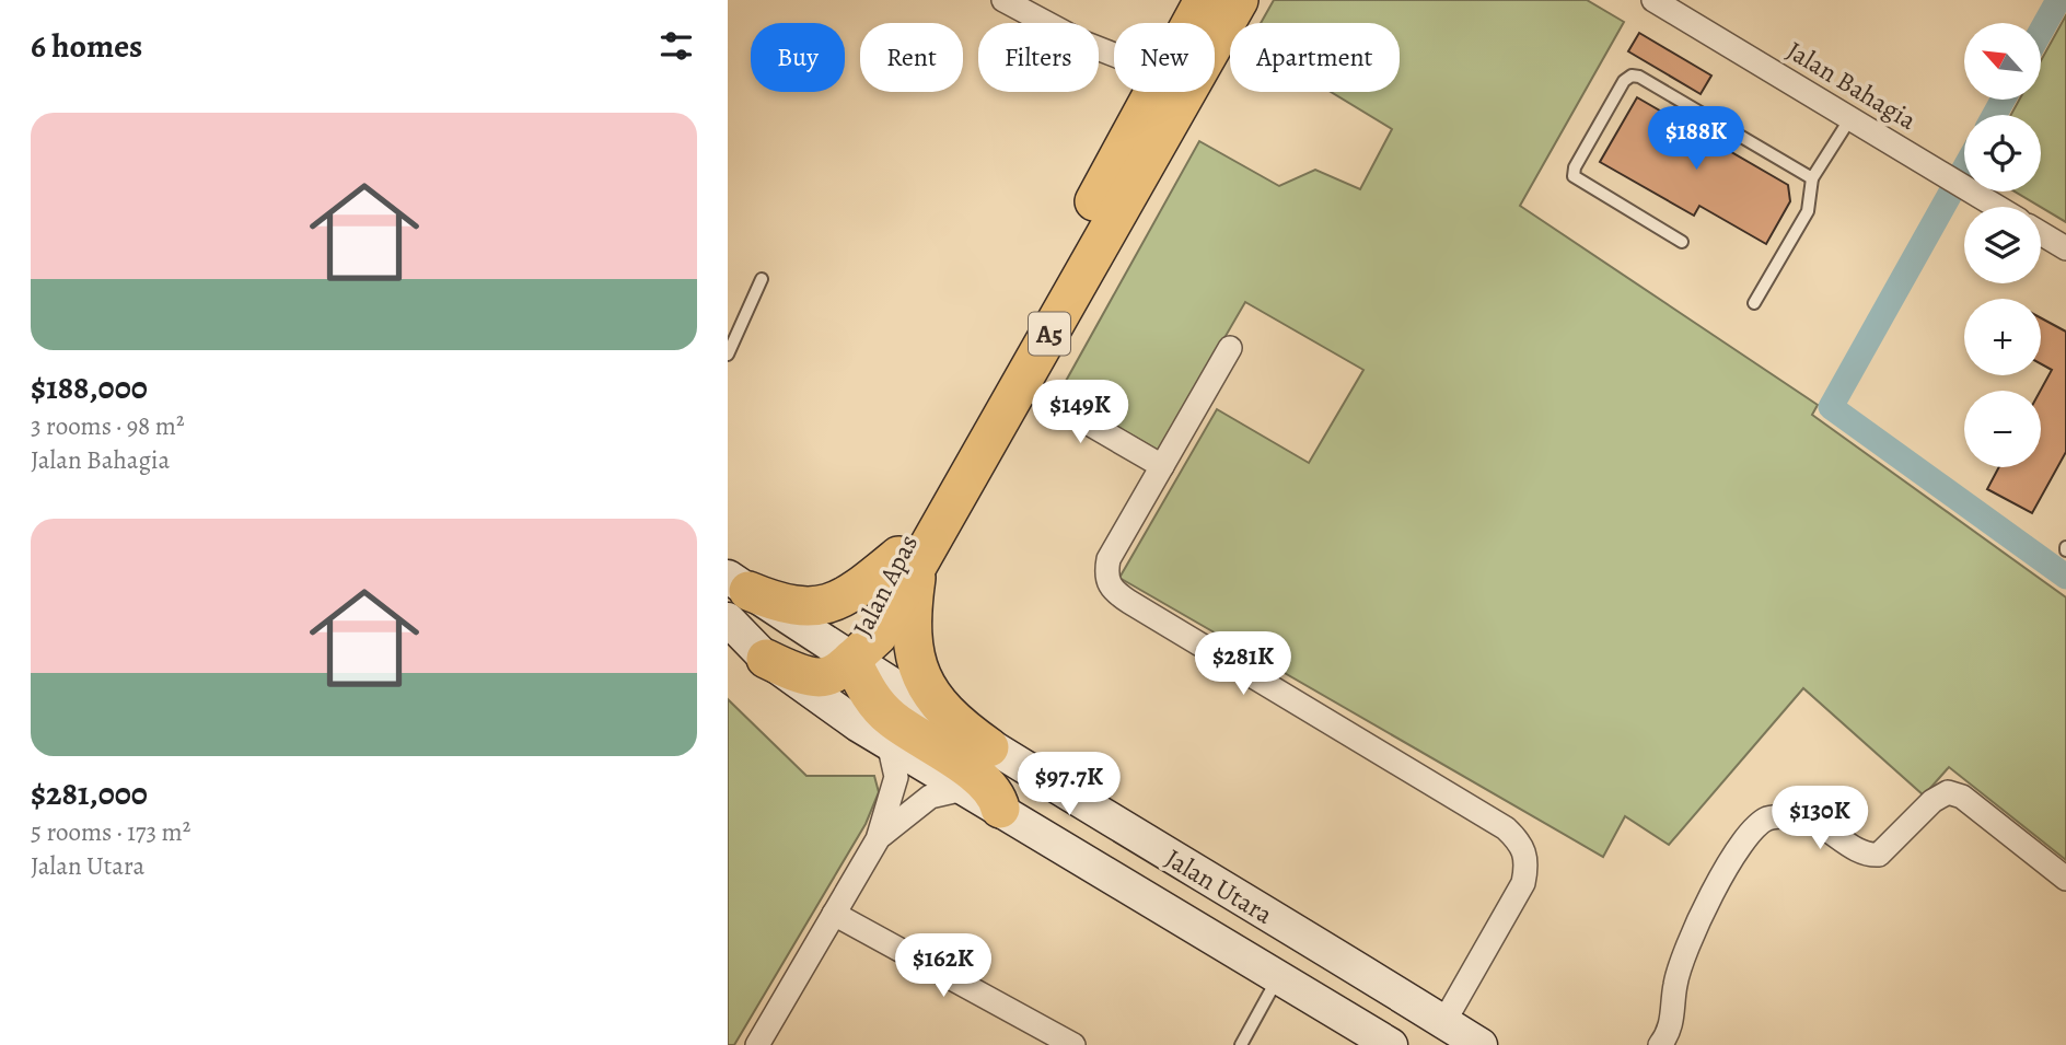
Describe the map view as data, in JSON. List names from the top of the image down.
{
  "streets": {
    "highway": ["A5", "Jalan Apas"],
    "main road": ["Jalan Utara"],
    "street": ["Jalan Bahagia"]
  },
  "crossings": [
    ["Jalan Apas", "Jalan Utara"]
  ],
  "north": "top left",
  "page": {
    "heading": "6 homes",
    "map_buttons": ["+", "−"],
    "chip": [
      "Buy",
      "Rent",
      "Filters",
      "New",
      "Apartment"
    ],
    "list": [
      {
        "name": "$188,000",
        "note": "3 rooms · 98 m² · Jalan Bahagia"
      },
      {
        "name": "$281,000",
        "note": "5 rooms · 173 m² · Jalan Utara"
      }
    ],
    "price": [
      "$188K",
      "$149K",
      "$281K",
      "$97.7K",
      "$130K",
      "$162K"
    ]
  }
}
